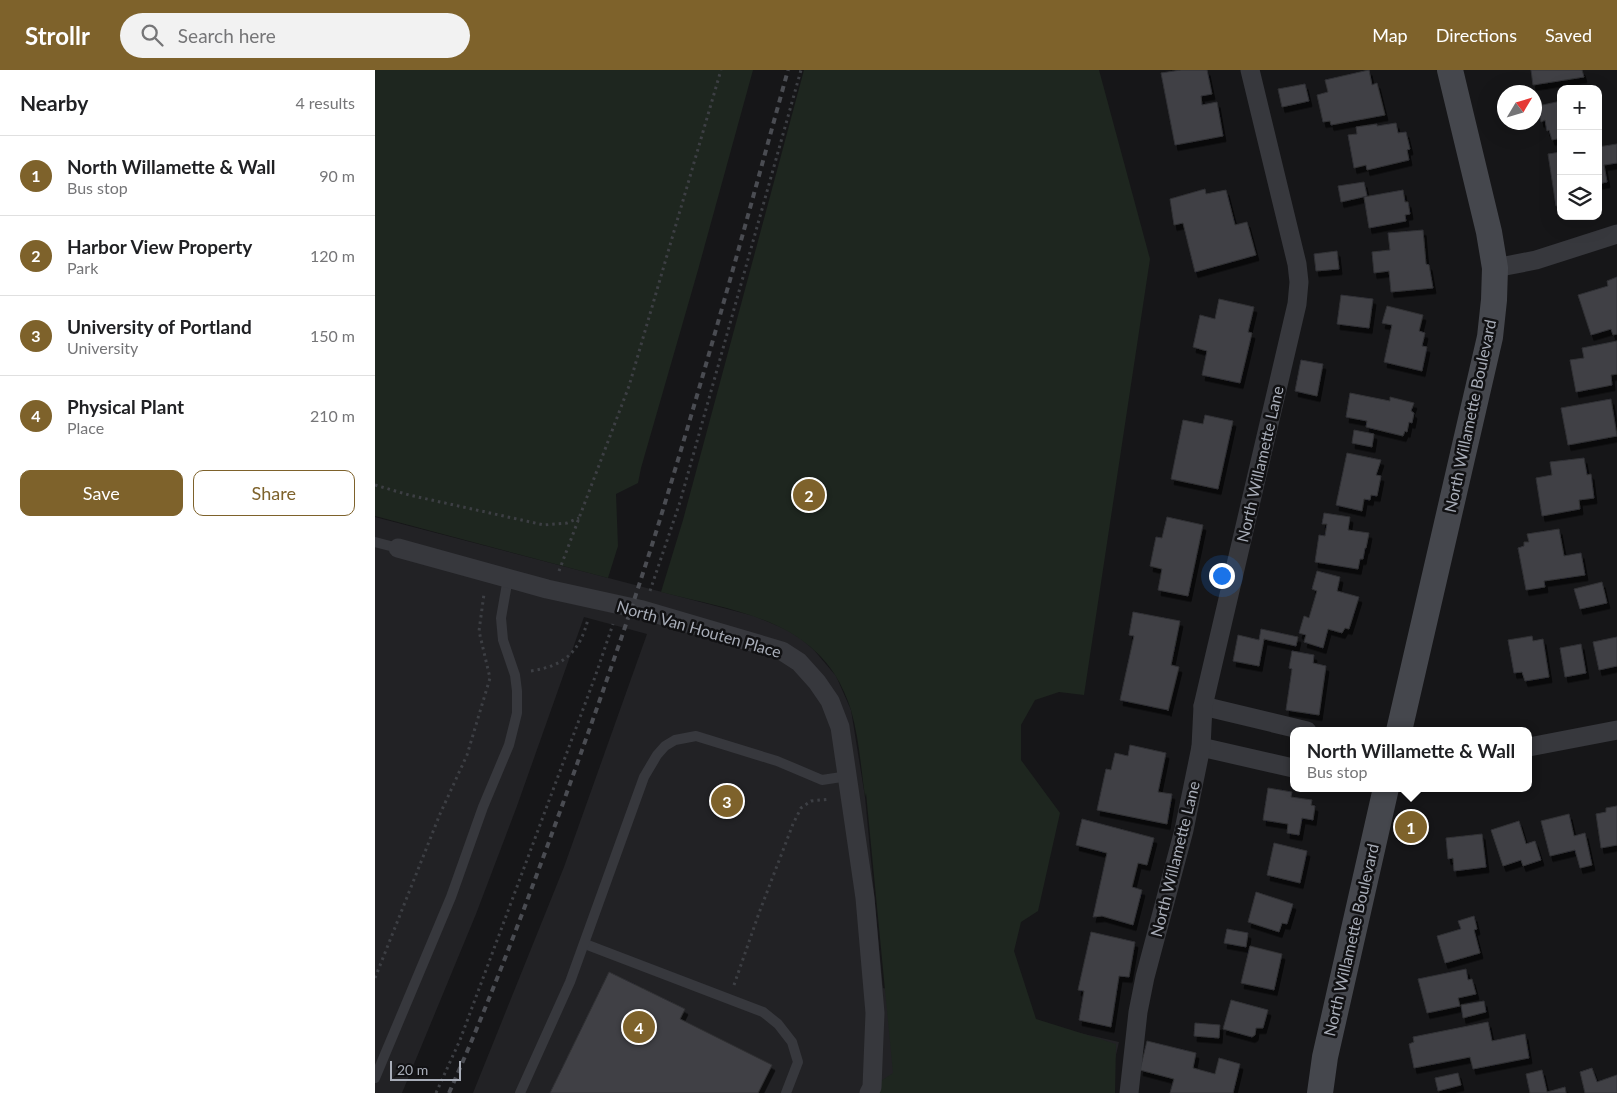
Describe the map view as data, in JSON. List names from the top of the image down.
{
  "streets": {
    "main road": ["North Willamette Boulevard"],
    "street": ["North Willamette Lane", "North Van Houten Place"]
  },
  "scale_bar": "20 m",
  "north": "top right",
  "page": {
    "header": "Strollr",
    "search": "Search here",
    "nav": ["Map", "Directions", "Saved"],
    "heading": ["Nearby", "4 results"],
    "map_buttons": ["+", "−"],
    "list": [
      {
        "mark": "1",
        "name": "North Willamette & Wall",
        "note": "Bus stop",
        "value": "90 m"
      },
      {
        "mark": "2",
        "name": "Harbor View Property",
        "note": "Park",
        "value": "120 m"
      },
      {
        "mark": "3",
        "name": "University of Portland",
        "note": "University",
        "value": "150 m"
      },
      {
        "mark": "4",
        "name": "Physical Plant",
        "note": "Place",
        "value": "210 m"
      }
    ],
    "buttons": ["Save", "Share"],
    "pins": [
      "2",
      "3",
      "1",
      "4"
    ],
    "popup": ["North Willamette & Wall", "Bus stop"],
    "scale": "20 m"
  }
}
